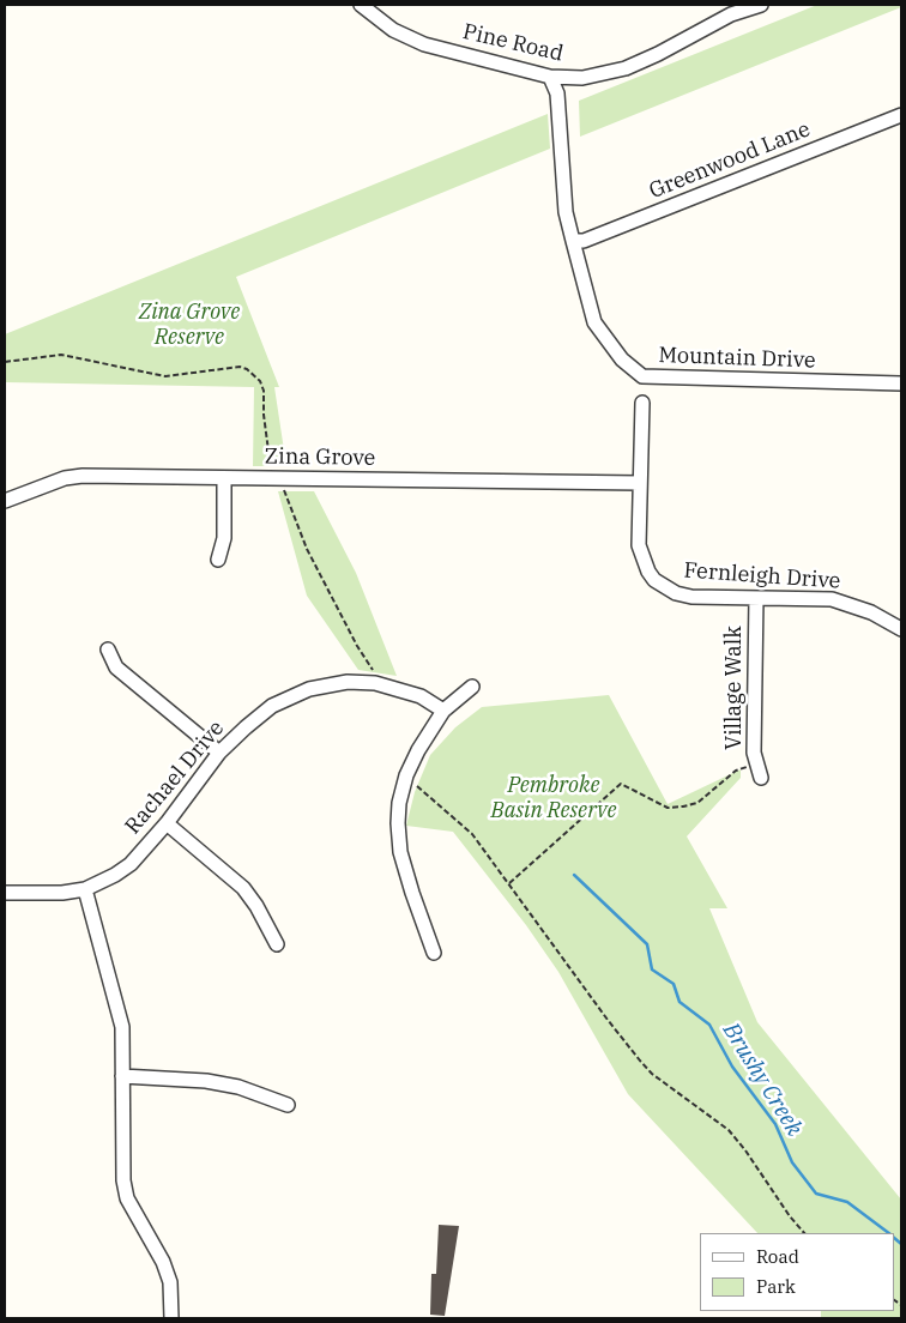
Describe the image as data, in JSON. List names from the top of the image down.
{
  "streets": {
    "street": [
      "Pine Road",
      "Greenwood Lane",
      "Mountain Drive",
      "Zina Grove",
      "Fernleigh Drive",
      "Village Walk",
      "Rachael Drive"
    ]
  },
  "crossings": [
    ["Pine Road", "Mountain Drive"],
    ["Greenwood Lane", "Mountain Drive"],
    ["Zina Grove", "Fernleigh Drive"],
    ["Fernleigh Drive", "Village Walk"]
  ],
  "water": ["Brushy Creek"],
  "parks": ["Zina Grove Reserve", "Pembroke Basin Reserve"],
  "legend": ["Road", "Park"]
}
